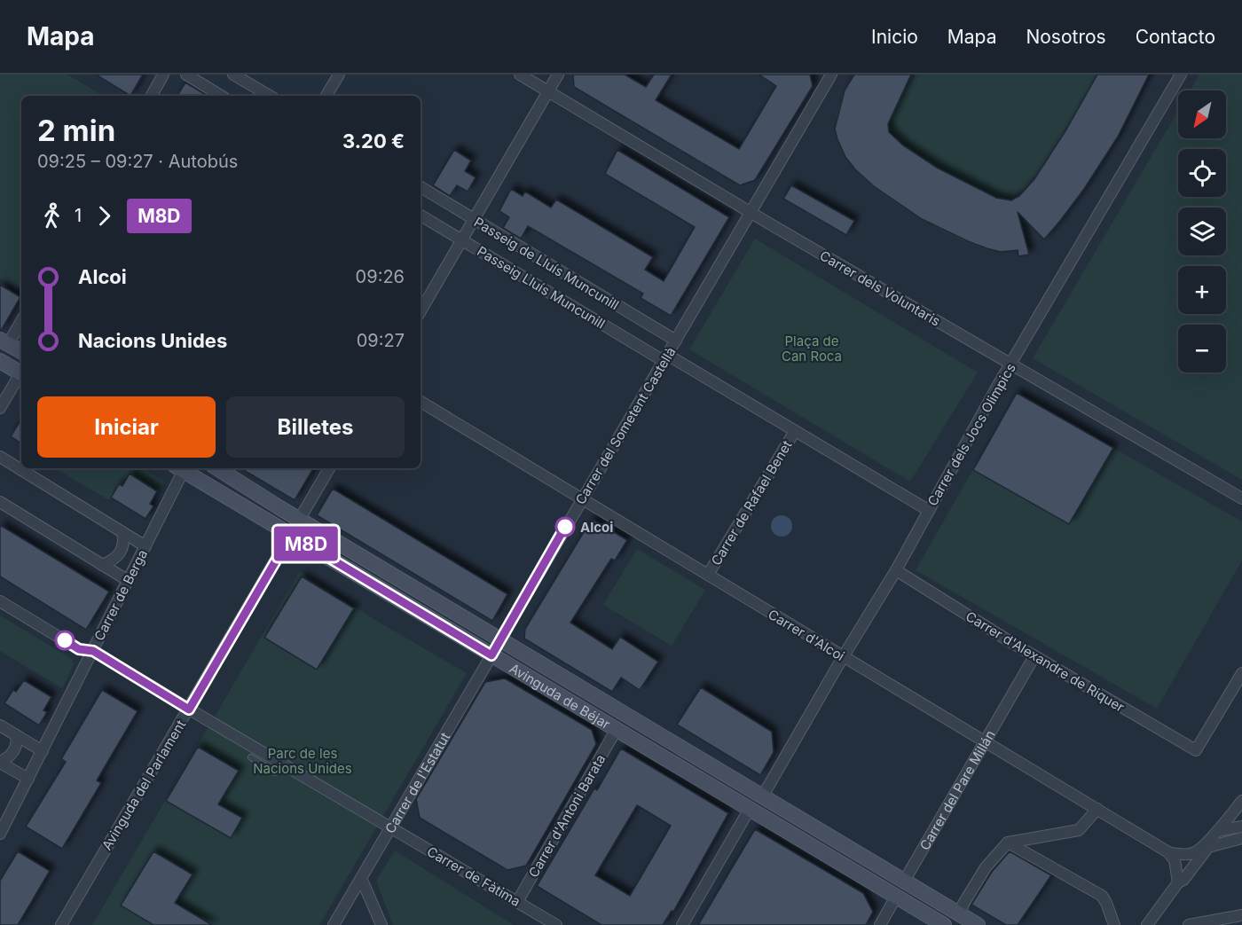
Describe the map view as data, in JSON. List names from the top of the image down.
{
  "streets": {
    "main road": ["Avinguda de Béjar", "Carrer de l'Estatut", "Carrer del Pare Millán"],
    "street": [
      "Passeig de Lluís Muncunill",
      "Passeig Lluís Muncunill",
      "Carrer dels Voluntaris",
      "Carrer del Sometent Castellà",
      "Carrer dels Jocs Olimpics",
      "Carrer de Rafael Benet",
      "Carrer de Berga",
      "Carrer d'Alcoi",
      "Carrer d'Alexandre de Riquer",
      "Avinguda del Parlament",
      "Carrer d'Antoni Barata",
      "Carrer de Fàtima"
    ]
  },
  "crossings": [
    ["Passeig de Lluís Muncunill", "Carrer del Sometent Castellà"],
    ["Passeig Lluís Muncunill", "Carrer del Sometent Castellà"],
    ["Carrer dels Voluntaris", "Carrer del Sometent Castellà"],
    ["Carrer dels Voluntaris", "Carrer dels Jocs Olimpics"],
    ["Carrer del Sometent Castellà", "Carrer d'Alcoi"],
    ["Carrer del Sometent Castellà", "Avinguda de Béjar"],
    ["Carrer del Sometent Castellà", "Carrer de l'Estatut"],
    ["Carrer dels Jocs Olimpics", "Carrer d'Alcoi"],
    ["Carrer dels Jocs Olimpics", "Carrer d'Alexandre de Riquer"],
    ["Carrer dels Jocs Olimpics", "Avinguda de Béjar"],
    ["Carrer de Rafael Benet", "Carrer d'Alcoi"],
    ["Carrer de Berga", "Avinguda de Béjar"],
    ["Carrer de Berga", "Carrer de Fàtima"],
    ["Carrer d'Alcoi", "Carrer del Pare Millán"],
    ["Carrer d'Alexandre de Riquer", "Carrer del Pare Millán"],
    ["Avinguda de Béjar", "Carrer de l'Estatut"],
    ["Avinguda de Béjar", "Avinguda del Parlament"],
    ["Avinguda de Béjar", "Carrer del Pare Millán"],
    ["Avinguda de Béjar", "Carrer d'Antoni Barata"],
    ["Carrer de l'Estatut", "Carrer de Fàtima"],
    ["Avinguda del Parlament", "Carrer de Fàtima"],
    ["Carrer d'Antoni Barata", "Carrer de Fàtima"]
  ],
  "parks": ["Plaça de Can Roca", "Parc de les Nacions Unides"],
  "places": ["Alcoi"],
  "lines": ["bus line M8D"],
  "north": "bottom left",
  "page": {
    "header": "Mapa",
    "nav": [
      "Inicio",
      "Mapa",
      "Nosotros",
      "Contacto"
    ],
    "on_map": "M8D",
    "map_buttons": ["+", "−"],
    "heading": ["2 min", "09:25 – 09:27 · Autobús", "3.20 €"],
    "legs": ["1", "M8D"],
    "list": [
      {
        "name": "Alcoi",
        "value": "09:26"
      },
      {
        "name": "Nacions Unides",
        "value": "09:27"
      }
    ],
    "buttons": ["Iniciar", "Billetes"]
  }
}
